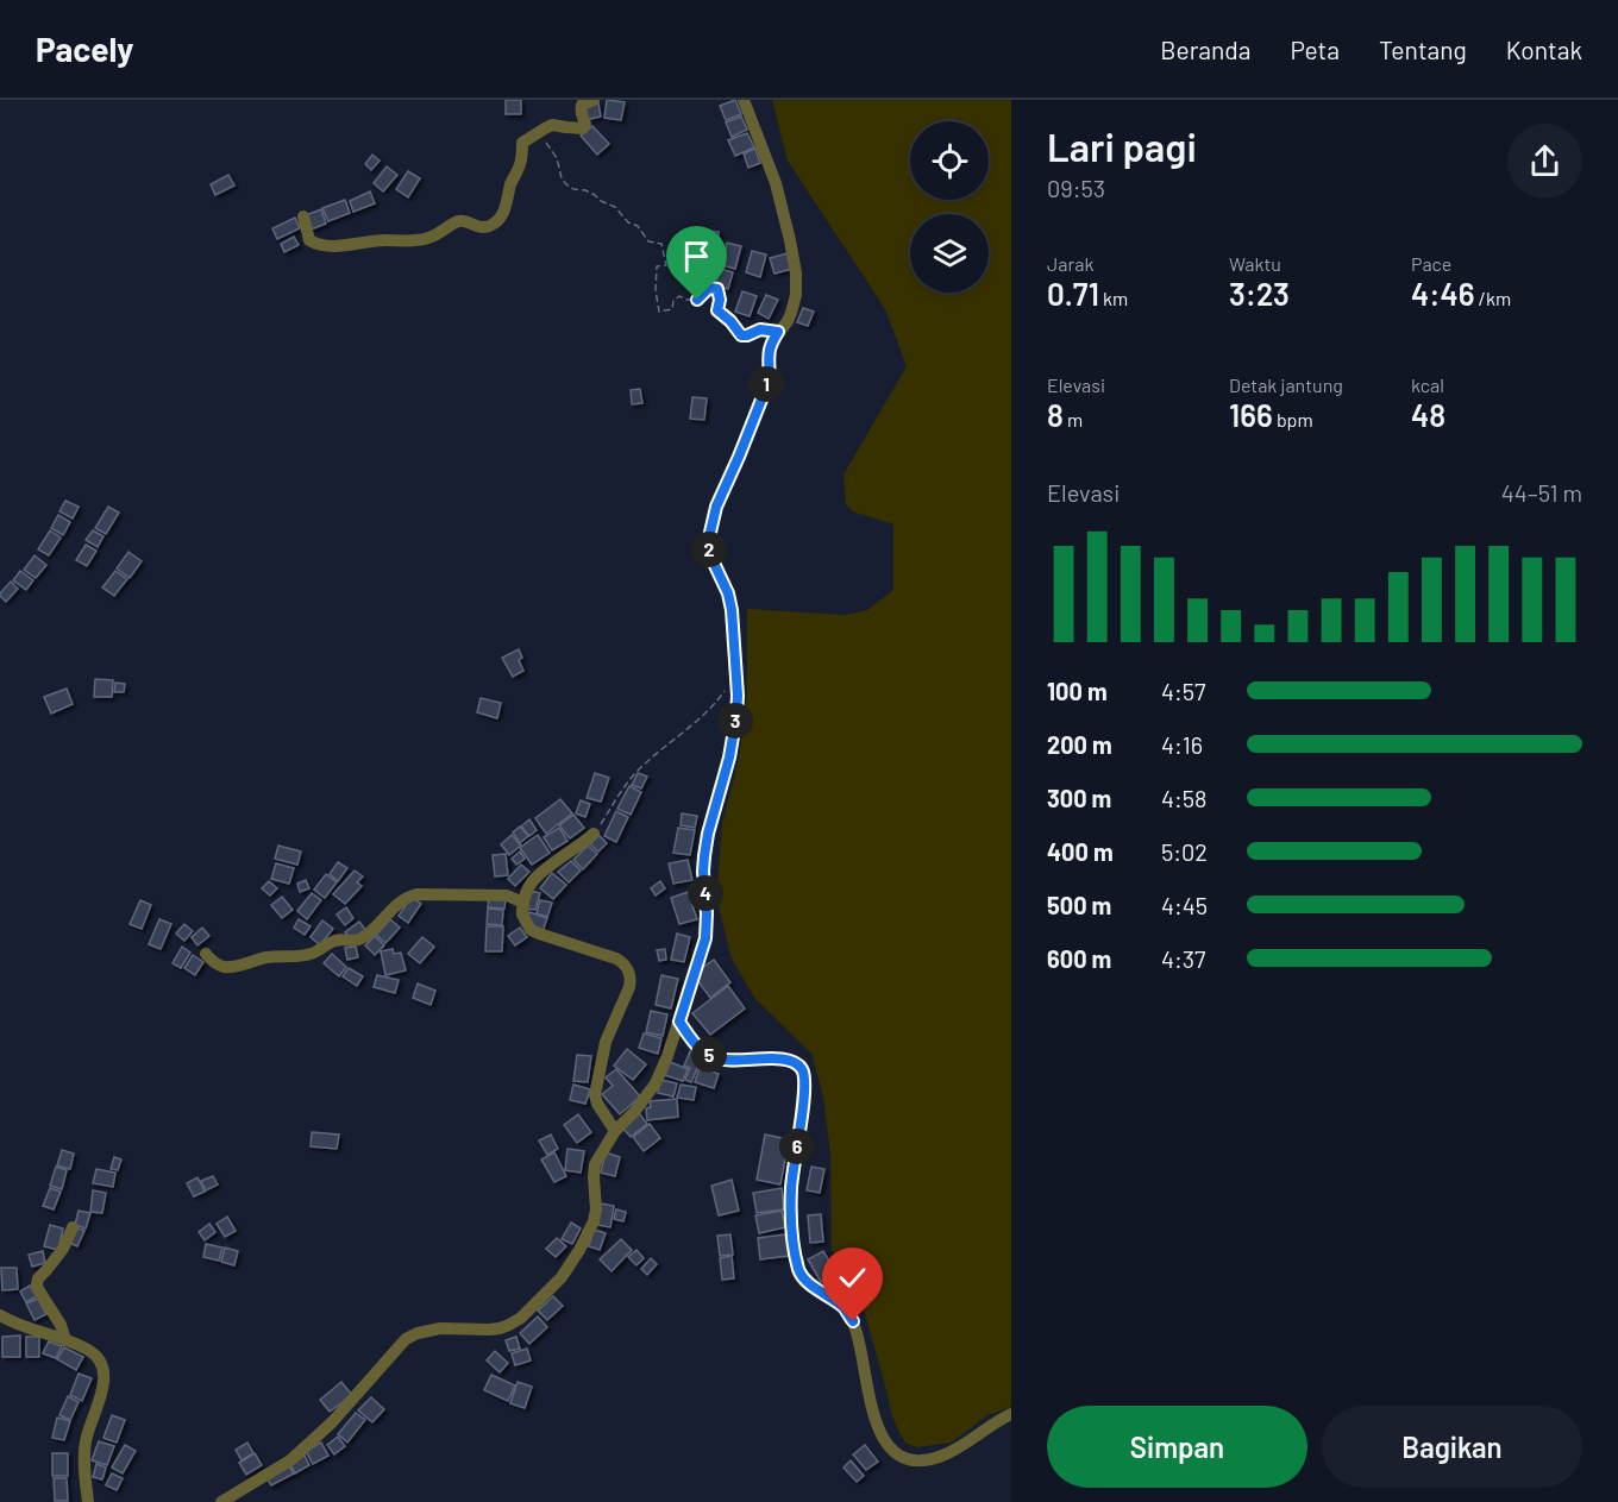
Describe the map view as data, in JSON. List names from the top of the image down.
{
  "page": {
    "header": "Pacely",
    "nav": [
      "Beranda",
      "Peta",
      "Tentang",
      "Kontak"
    ],
    "heading": ["Lari pagi", "09:53"],
    "stats": [
      ["Jarak", "0.71 km"],
      ["Waktu", "3:23"],
      ["Pace", "4:46 /km"],
      ["Elevasi", "8 m"],
      ["Detak jantung", "166 bpm"],
      ["kcal", "48"]
    ],
    "pins": [
      "1",
      "2",
      "3",
      "4",
      "5",
      "6"
    ],
    "chart": ["Elevasi", "44–51 m"],
    "list": [
      {
        "name": "100 m",
        "note": "4:57"
      },
      {
        "name": "200 m",
        "note": "4:16"
      },
      {
        "name": "300 m",
        "note": "4:58"
      },
      {
        "name": "400 m",
        "note": "5:02"
      },
      {
        "name": "500 m",
        "note": "4:45"
      },
      {
        "name": "600 m",
        "note": "4:37"
      }
    ],
    "buttons": ["Simpan", "Bagikan"]
  }
}
